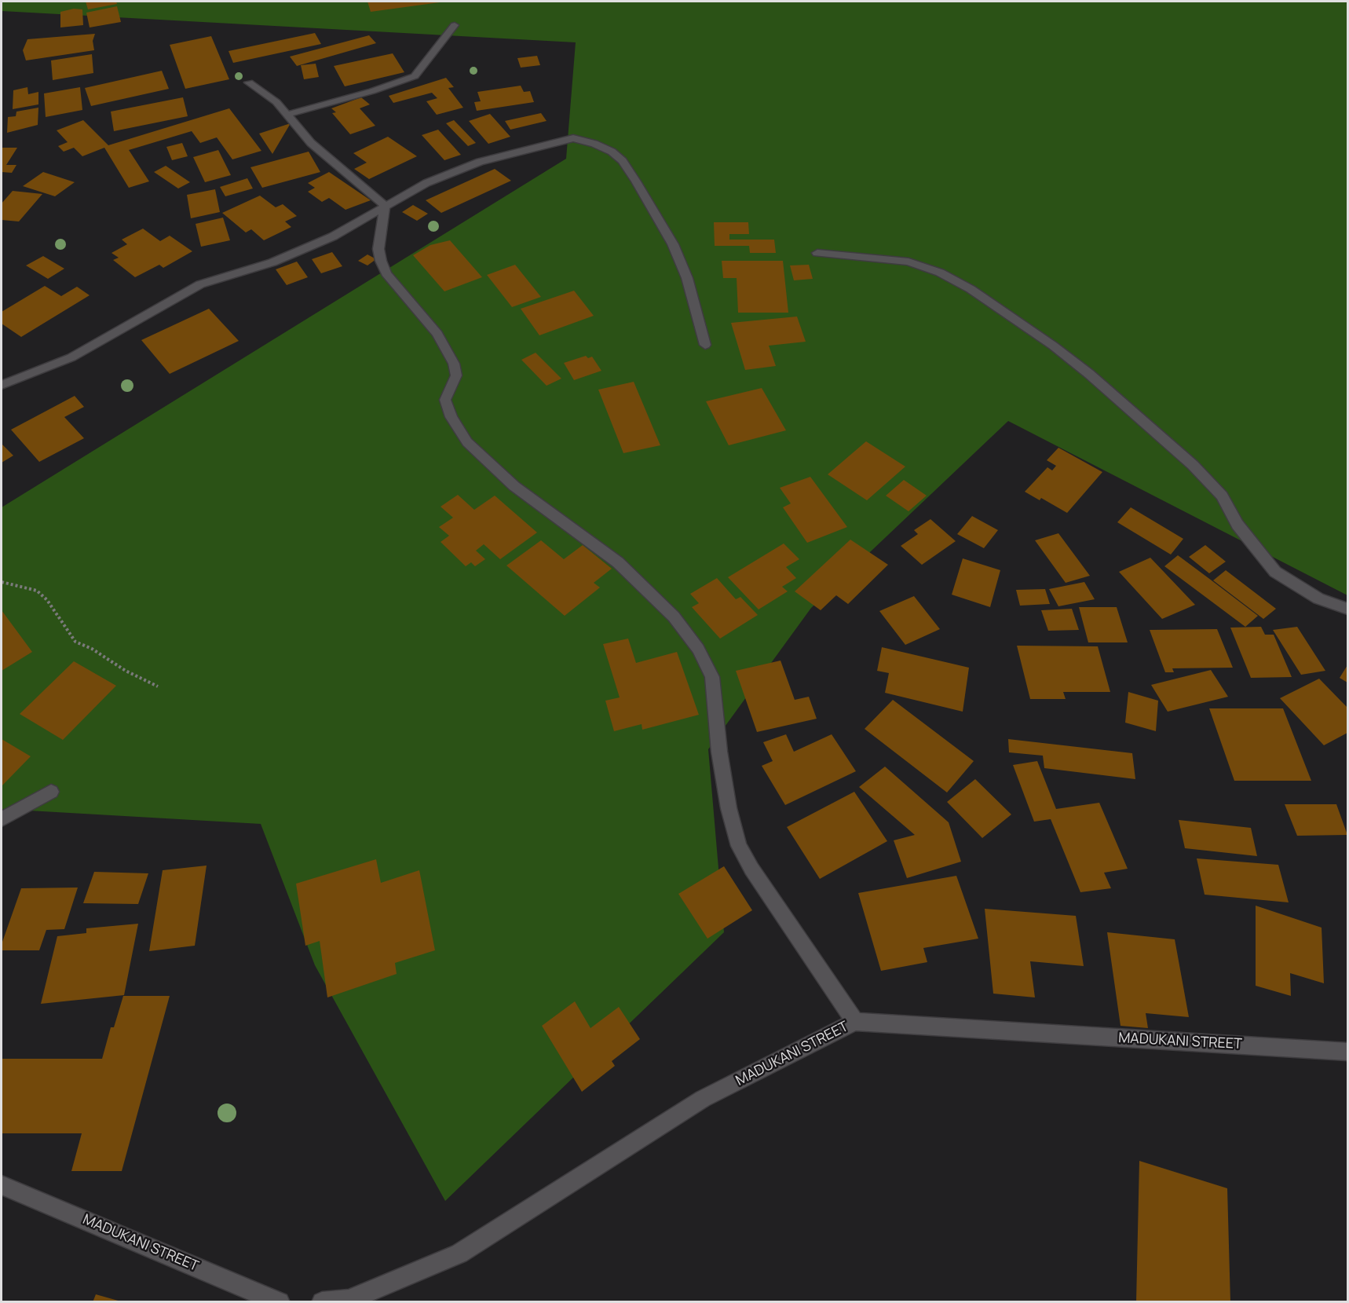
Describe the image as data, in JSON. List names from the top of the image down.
{
  "streets": {
    "street": ["MADUKANI STREET"]
  }
}
